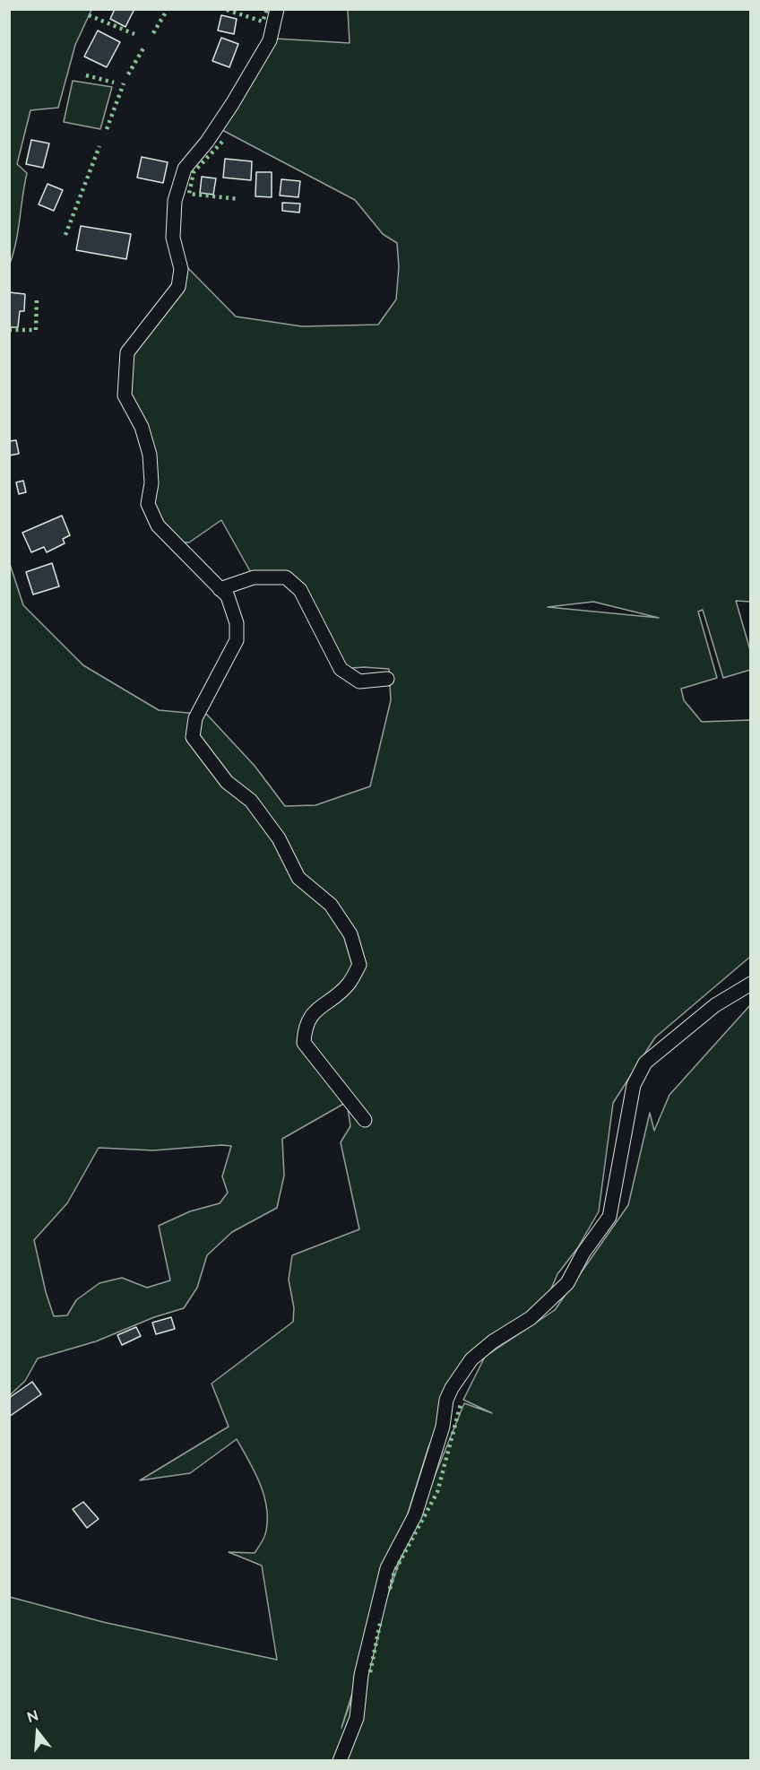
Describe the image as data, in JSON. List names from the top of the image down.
{
  "north": "top"
}
